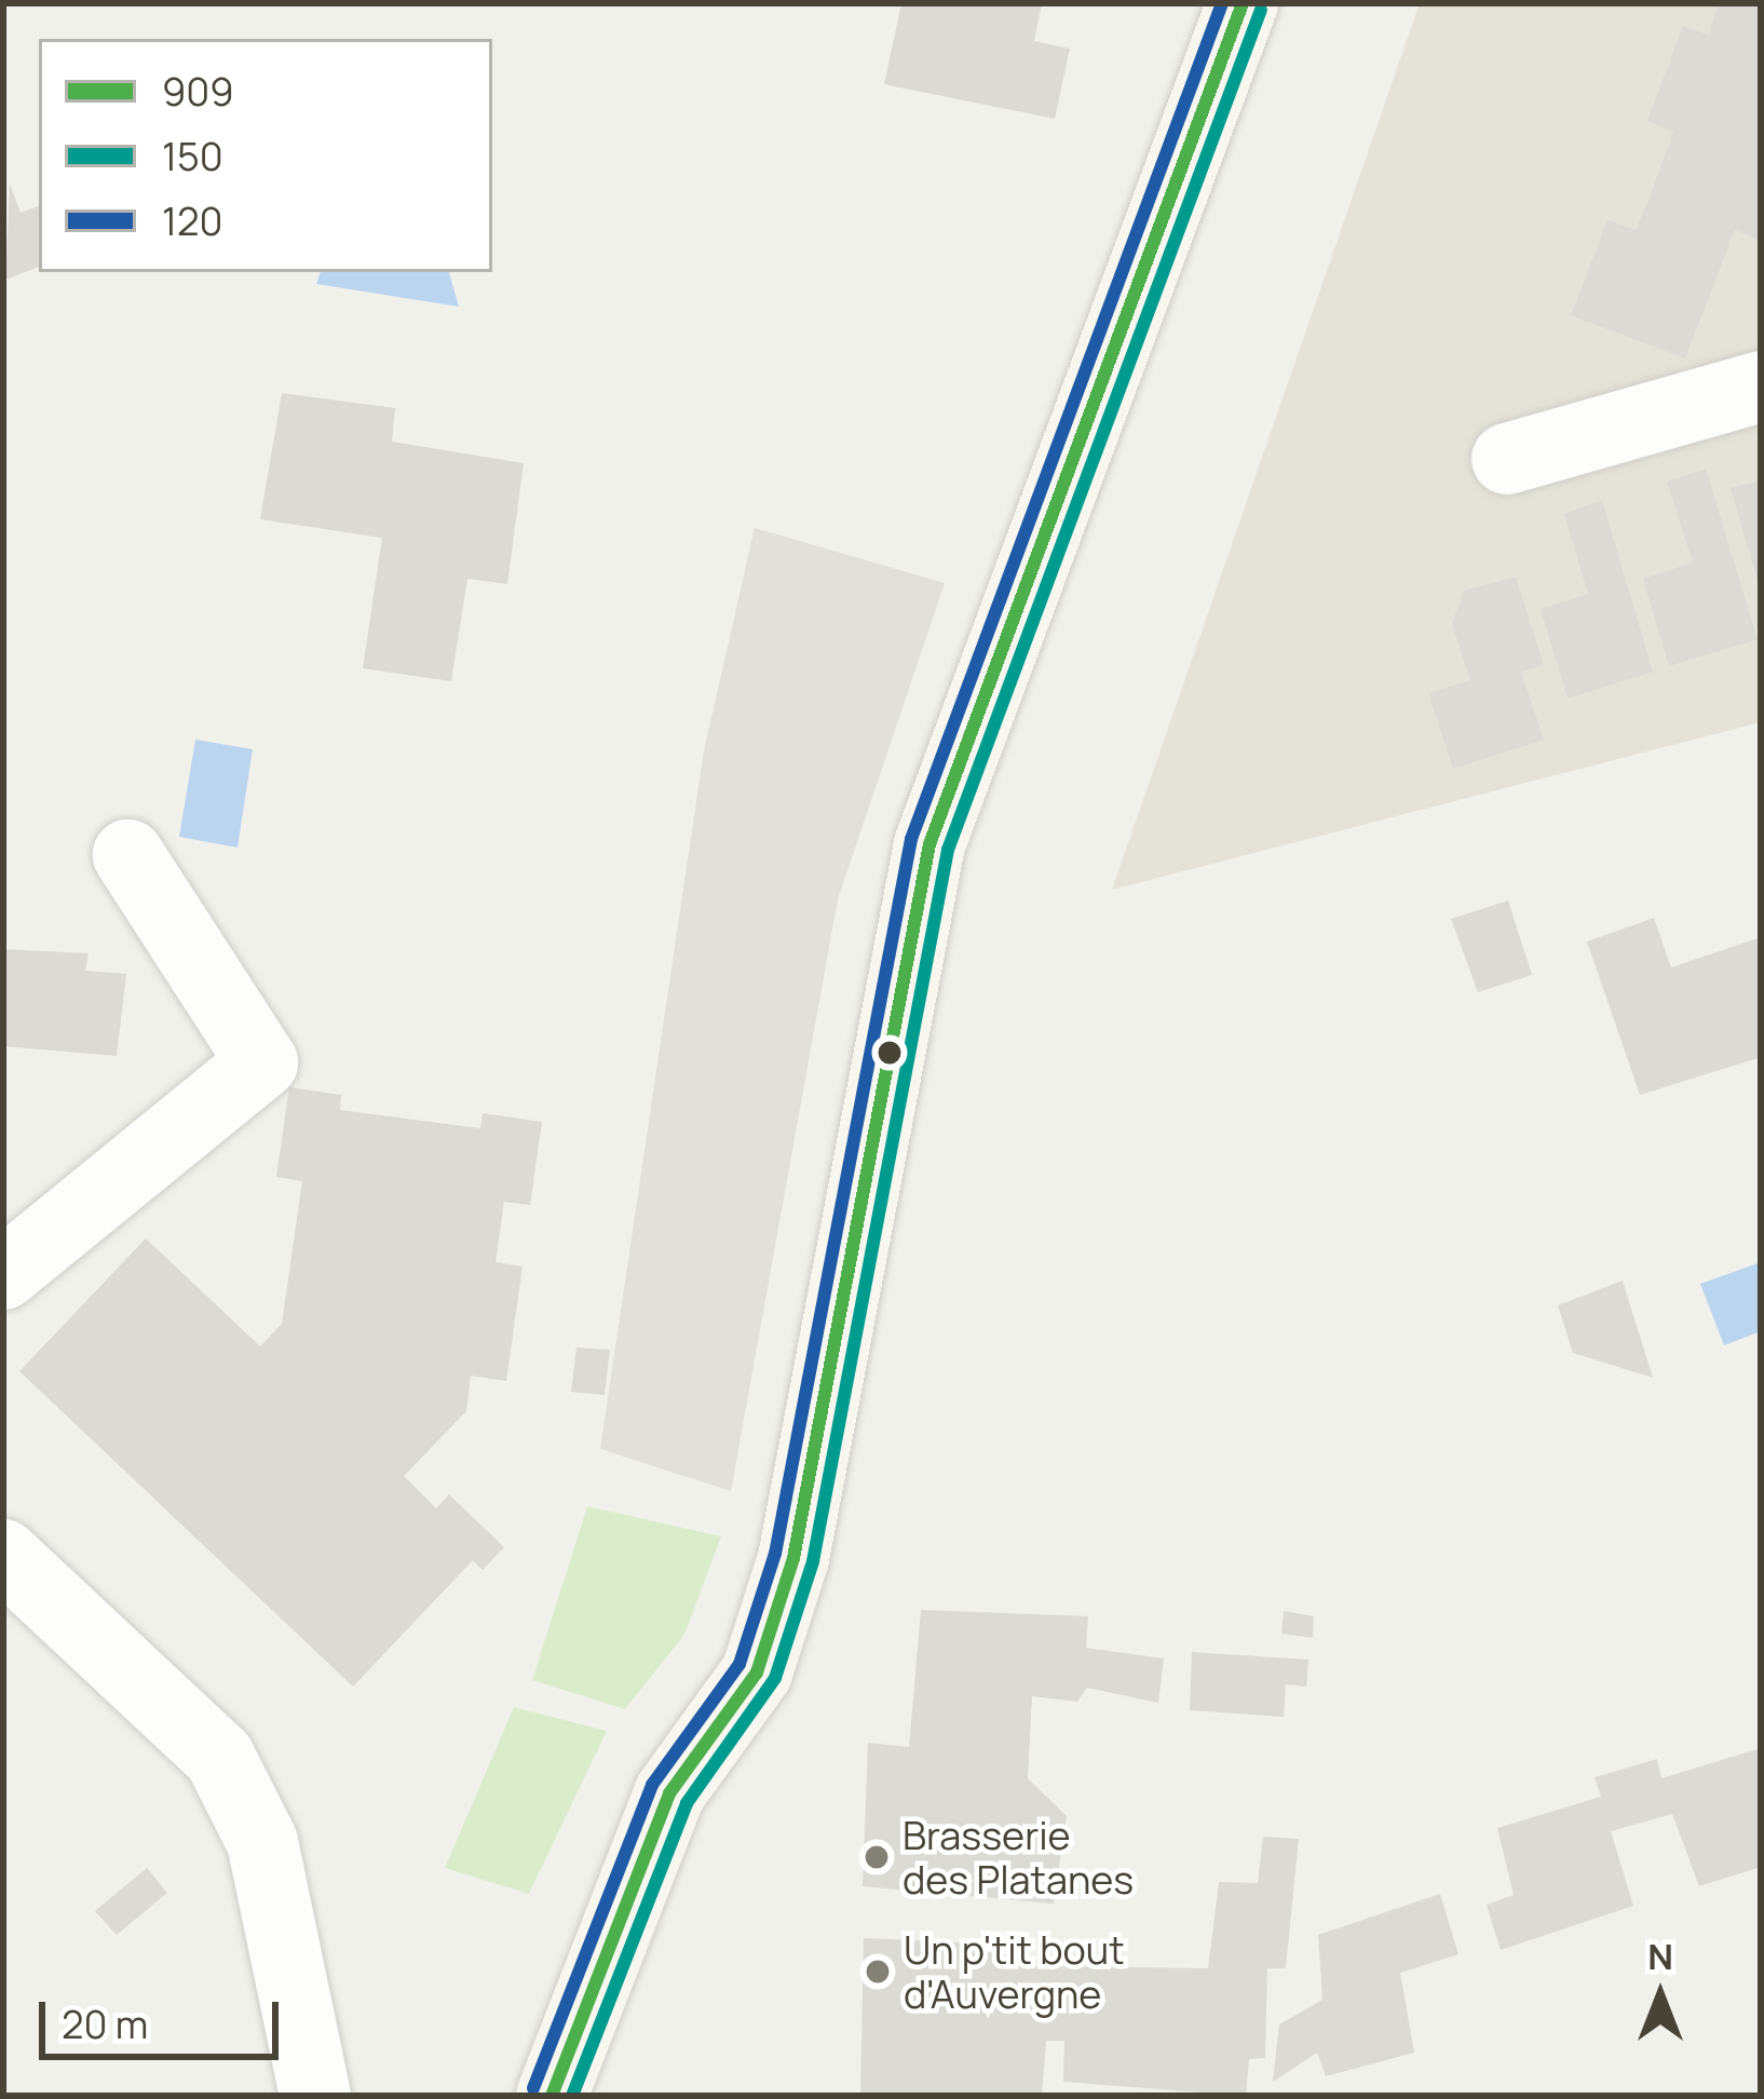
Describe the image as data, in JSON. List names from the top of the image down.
{
  "places": ["Brasserie des Platanes", "Un p'tit bout d'Auvergne"],
  "lines": ["transit line 909", "transit line 120", "transit line 150"],
  "legend": ["909", "150", "120"],
  "scale_bar": "20 m",
  "north": "top"
}
